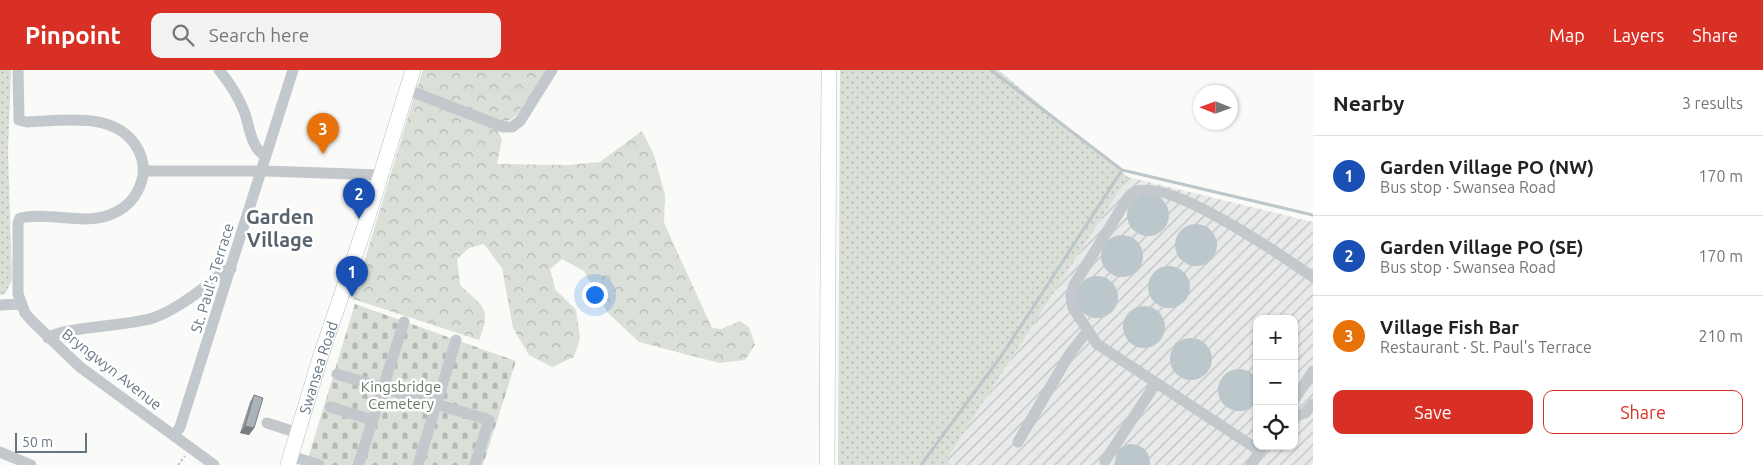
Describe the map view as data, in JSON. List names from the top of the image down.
{
  "streets": {
    "main road": ["Swansea Road"],
    "street": ["St. Paul's Terrace", "Bryngwyn Avenue"]
  },
  "crossings": [
    ["St. Paul's Terrace", "Bryngwyn Avenue"]
  ],
  "districts": ["Garden Village"],
  "parks": ["Kingsbridge Cemetery"],
  "scale_bar": "50 m",
  "north": "left",
  "page": {
    "header": "Pinpoint",
    "search": "Search here",
    "nav": ["Map", "Layers", "Share"],
    "heading": ["Nearby", "3 results"],
    "pins": ["3", "2", "1"],
    "list": [
      {
        "mark": "1",
        "name": "Garden Village PO (NW)",
        "note": "Bus stop · Swansea Road",
        "value": "170 m"
      },
      {
        "mark": "2",
        "name": "Garden Village PO (SE)",
        "note": "Bus stop · Swansea Road",
        "value": "170 m"
      },
      {
        "mark": "3",
        "name": "Village Fish Bar",
        "note": "Restaurant · St. Paul's Terrace",
        "value": "210 m"
      }
    ],
    "map_buttons": ["+", "−"],
    "buttons": ["Save", "Share"],
    "scale": "50 m"
  }
}
